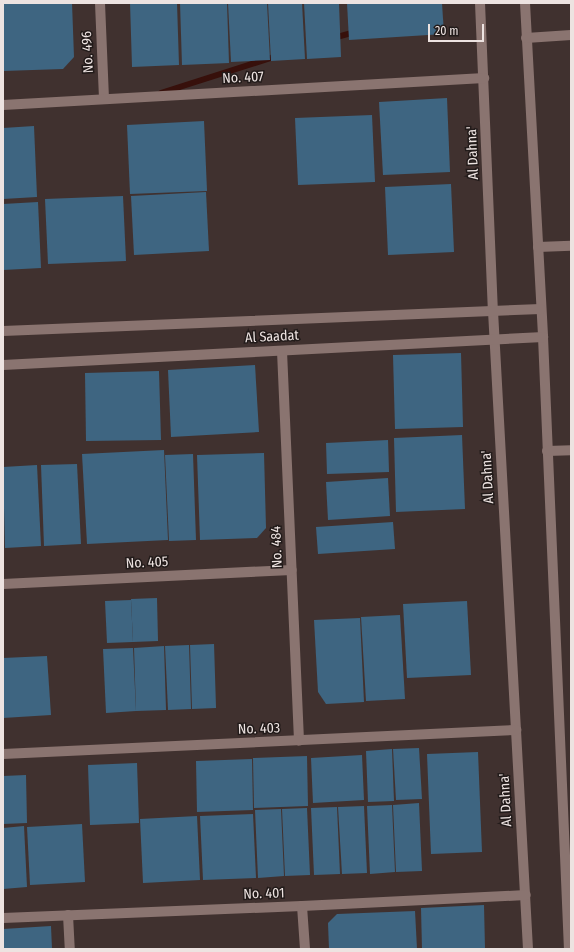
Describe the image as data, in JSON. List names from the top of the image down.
{
  "streets": {
    "street": [
      "No. 496",
      "No. 407",
      "Al Dahna'",
      "Al Saadat",
      "No. 484",
      "No. 405",
      "No. 403",
      "No. 401"
    ]
  },
  "crossings": [
    ["No. 496", "No. 407"],
    ["No. 407", "Al Dahna'"],
    ["Al Dahna'", "Al Saadat"],
    ["Al Dahna'", "No. 403"],
    ["Al Dahna'", "No. 401"],
    ["Al Saadat", "No. 484"],
    ["No. 484", "No. 405"],
    ["No. 484", "No. 403"]
  ],
  "scale_bar": "20 m"
}
